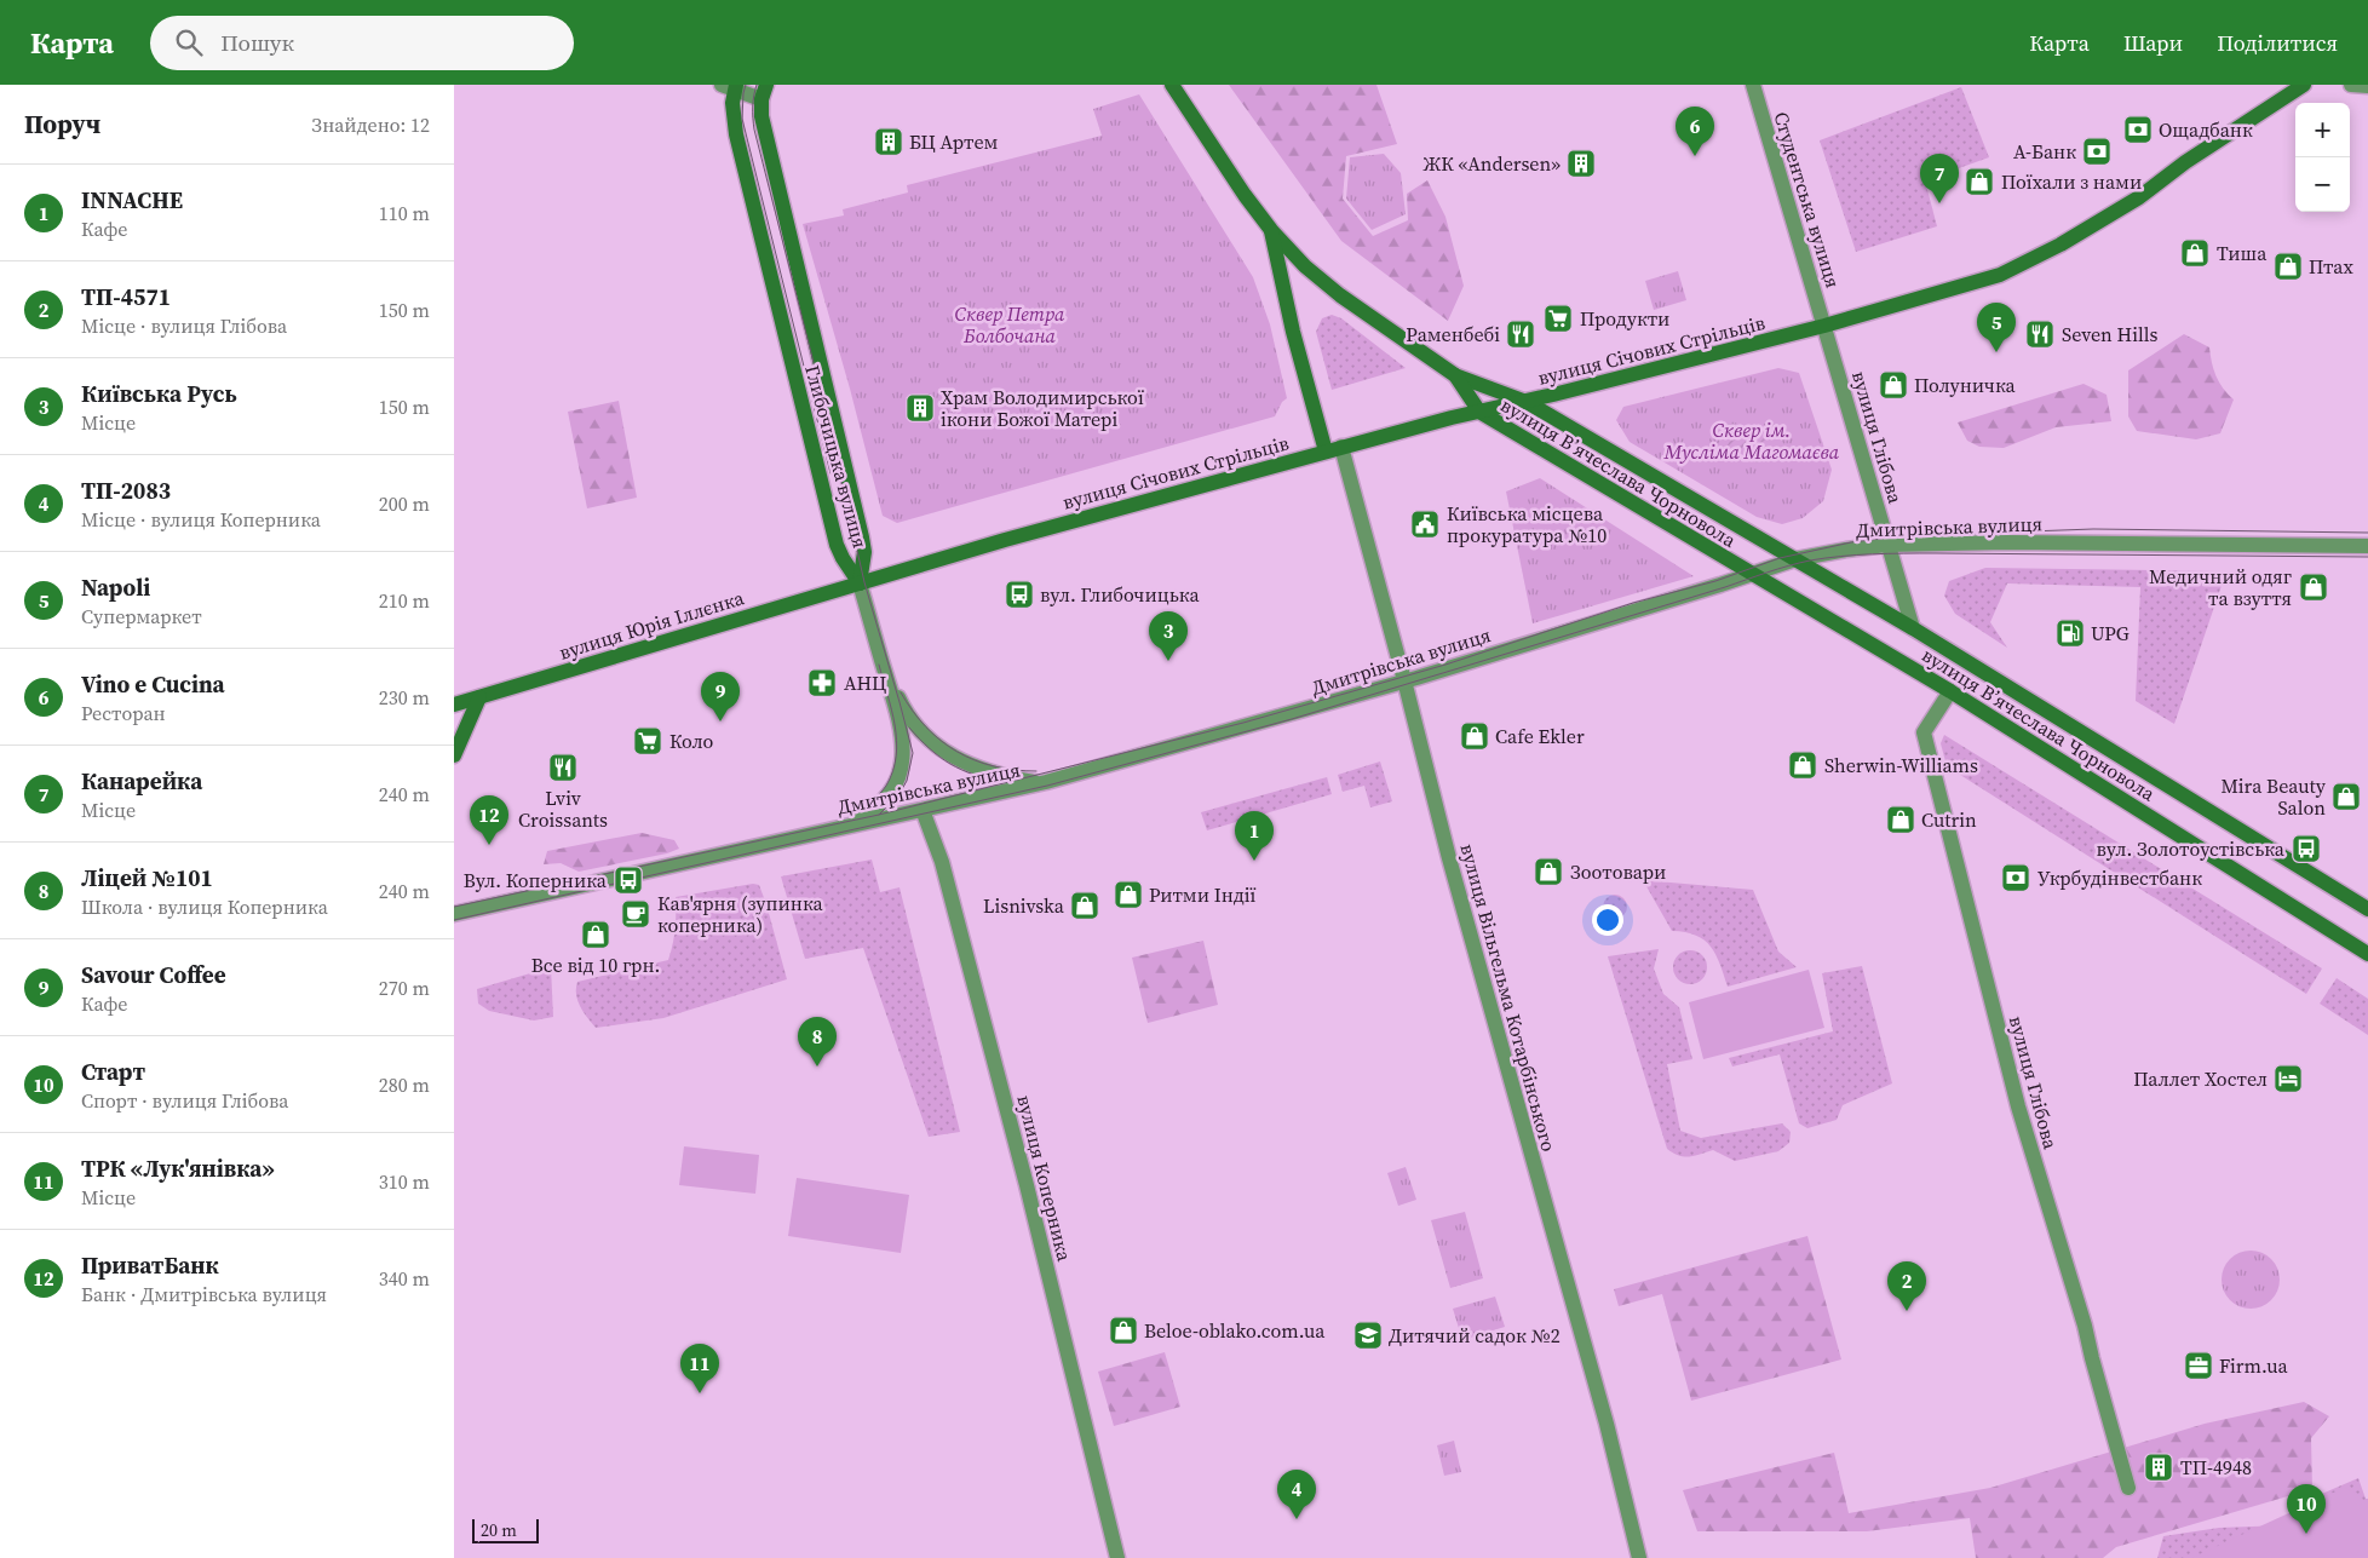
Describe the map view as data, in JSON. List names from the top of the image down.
{
  "streets": {
    "main road": [
      "вулиця Січових Стрільців",
      "Глибочицька вулиця",
      "вулиця Вʼячеслава Чорновола",
      "вулиця Юрія Іллєнка"
    ],
    "street": [
      "Студентська вулиця",
      "вулиця Глібова",
      "Дмитрівська вулиця",
      "вулиця Вільгельма Котарбінського",
      "вулиця Коперника"
    ]
  },
  "crossings": [
    ["Студентська вулиця", "вулиця Січових Стрільців"],
    ["Студентська вулиця", "вулиця Глібова"],
    ["вулиця Січових Стрільців", "вулиця Глібова"],
    ["вулиця Січових Стрільців", "Глибочицька вулиця"],
    ["вулиця Січових Стрільців", "вулиця Вʼячеслава Чорновола"],
    ["вулиця Січових Стрільців", "вулиця Юрія Іллєнка"],
    ["вулиця Січових Стрільців", "вулиця Вільгельма Котарбінського"],
    ["вулиця Глібова", "вулиця Вʼячеслава Чорновола"],
    ["вулиця Глібова", "Дмитрівська вулиця"],
    ["Глибочицька вулиця", "вулиця Юрія Іллєнка"],
    ["вулиця Вʼячеслава Чорновола", "Дмитрівська вулиця"],
    ["Дмитрівська вулиця", "вулиця Вільгельма Котарбінського"],
    ["Дмитрівська вулиця", "вулиця Коперника"]
  ],
  "parks": ["Сквер Петра Болбочана", "Сквер ім. Мусліма Магомаєва"],
  "places": {
    "bank": ["Ощадбанк", "A-Банк", "Укрбудінвестбанк"],
    "building": [
      "БЦ Артем",
      "ЖК «Andersen»",
      "Храм Володимирської ікони Божої Матері",
      "ТП-4948"
    ],
    "shop": [
      "Поїхали з нами",
      "Тиша",
      "Птах",
      "Полуничка",
      "Медичний одяг та взуття",
      "Cafe Ekler",
      "Sherwin-Williams",
      "Mira Beauty Salon",
      "Cutrin",
      "Зоотовари",
      "Ритми Індії",
      "Lisnivska",
      "Все від 10 грн.",
      "Beloe-oblako.com.ua"
    ],
    "supermarket": ["Продукти", "Коло"],
    "restaurant": ["Раменбебі", "Seven Hills", "Lviv Croissants"],
    "public building": ["Київська місцева прокуратура №10"],
    "bus stop": ["вул. Глибочицька", "вул. Золотоустiвська", "Вул. Коперника"],
    "fuel station": ["UPG"],
    "pharmacy": ["АНЦ"],
    "cafe": ["Кав'ярня (зупинка коперника)"],
    "hotel": ["Паллет Хостел"],
    "school or university": ["Дитячий садок №2"],
    "office": ["Firm.ua"]
  },
  "scale_bar": "20 m",
  "page": {
    "header": "Карта",
    "search": "Пошук",
    "nav": ["Карта", "Шари", "Поділитися"],
    "heading": ["Поруч", "Знайдено: 12"],
    "map_buttons": ["+", "−"],
    "pins": [
      "6",
      "7",
      "5",
      "3",
      "9",
      "12",
      "1",
      "8",
      "2",
      "11",
      "4",
      "10"
    ],
    "list": [
      {
        "mark": "1",
        "name": "INNACHE",
        "note": "Кафе",
        "value": "110 m"
      },
      {
        "mark": "2",
        "name": "ТП-4571",
        "note": "Місце · вулиця Глібова",
        "value": "150 m"
      },
      {
        "mark": "3",
        "name": "Київська Русь",
        "note": "Місце",
        "value": "150 m"
      },
      {
        "mark": "4",
        "name": "ТП-2083",
        "note": "Місце · вулиця Коперника",
        "value": "200 m"
      },
      {
        "mark": "5",
        "name": "Napoli",
        "note": "Супермаркет",
        "value": "210 m"
      },
      {
        "mark": "6",
        "name": "Vino e Cucina",
        "note": "Ресторан",
        "value": "230 m"
      },
      {
        "mark": "7",
        "name": "Канарейка",
        "note": "Місце",
        "value": "240 m"
      },
      {
        "mark": "8",
        "name": "Ліцей №101",
        "note": "Школа · вулиця Коперника",
        "value": "240 m"
      },
      {
        "mark": "9",
        "name": "Savour Coffee",
        "note": "Кафе",
        "value": "270 m"
      },
      {
        "mark": "10",
        "name": "Старт",
        "note": "Спорт · вулиця Глібова",
        "value": "280 m"
      },
      {
        "mark": "11",
        "name": "ТРК «Лук'янівка»",
        "note": "Місце",
        "value": "310 m"
      },
      {
        "mark": "12",
        "name": "ПриватБанк",
        "note": "Банк · Дмитрівська вулиця",
        "value": "340 m"
      }
    ],
    "scale": "20 m"
  }
}
